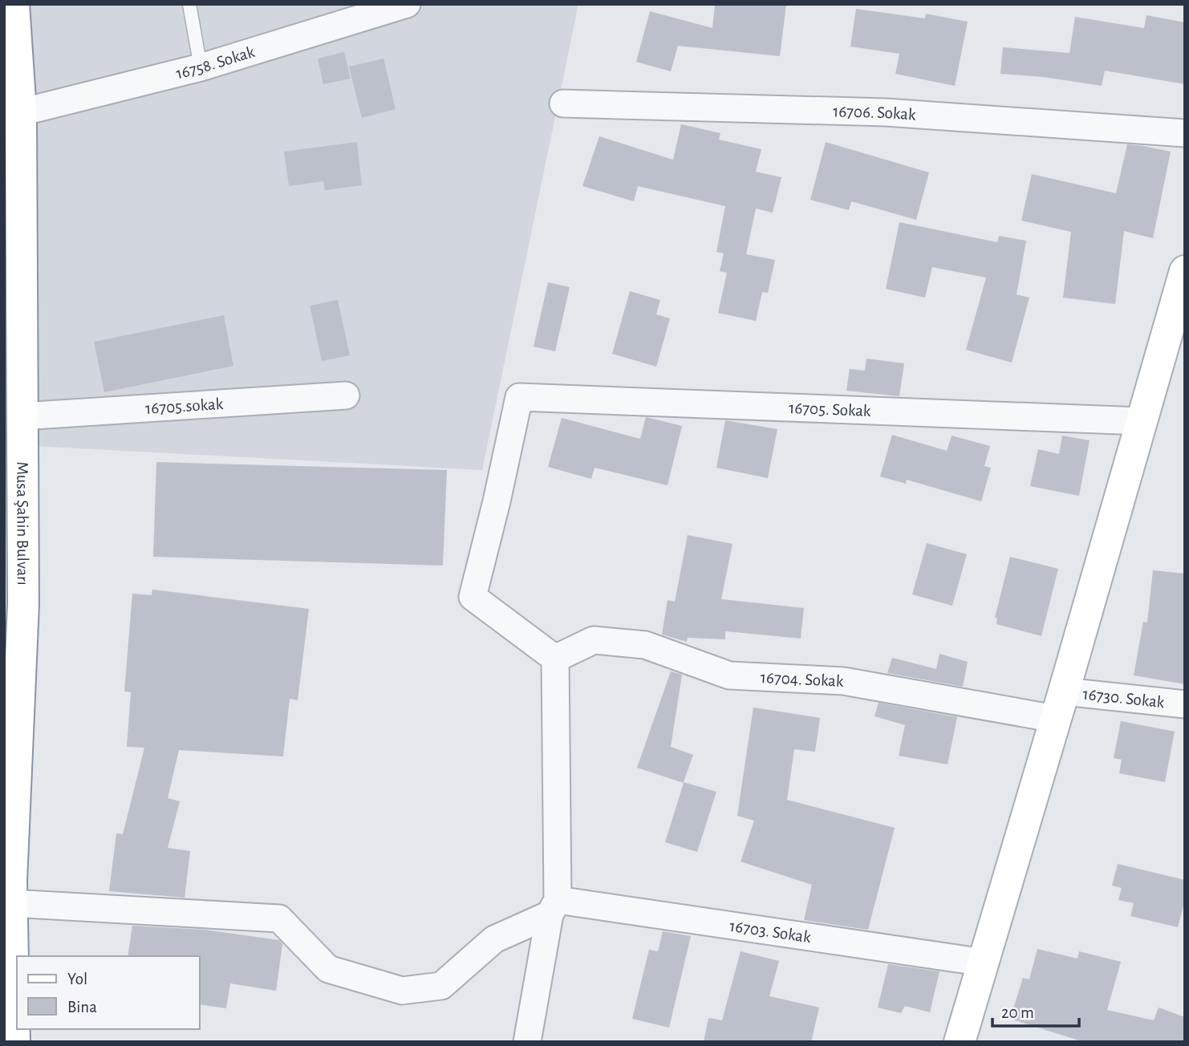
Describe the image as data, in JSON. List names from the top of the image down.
{
  "streets": {
    "main road": ["Musa Şahin Bulvarı"],
    "street": [
      "16758. Sokak",
      "16706. Sokak",
      "16705.sokak",
      "16705. Sokak",
      "16704. Sokak",
      "16730. Sokak",
      "16703. Sokak"
    ]
  },
  "crossings": [
    ["16758. Sokak", "Musa Şahin Bulvarı"],
    ["16705.sokak", "Musa Şahin Bulvarı"],
    ["16705. Sokak", "16704. Sokak"],
    ["16704. Sokak", "16730. Sokak"]
  ],
  "legend": ["Yol", "Bina"],
  "scale_bar": "20 m"
}
